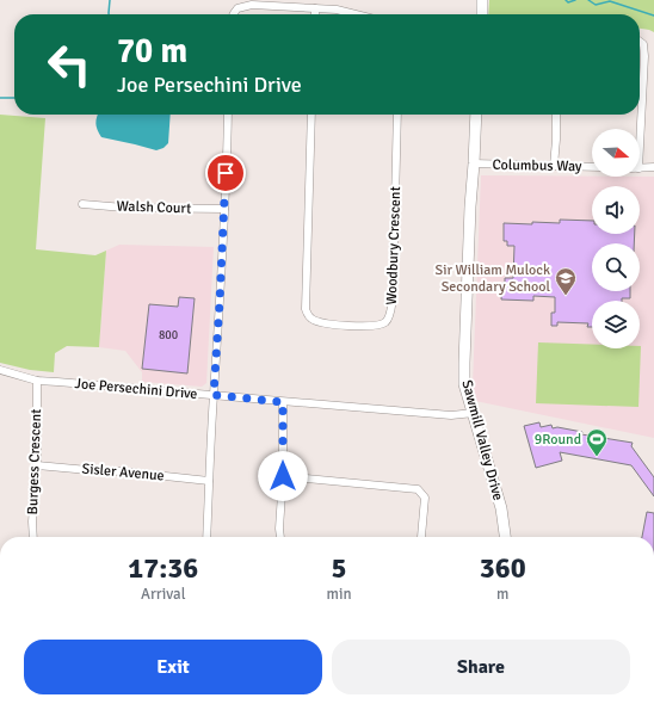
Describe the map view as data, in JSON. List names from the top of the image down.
{
  "streets": {
    "street": [
      "Columbus Way",
      "Walsh Court",
      "Woodbury Crescent",
      "Joe Persechini Drive",
      "Sawmill Valley Drive",
      "Burgess Crescent",
      "Sisler Avenue"
    ]
  },
  "crossings": [
    ["Columbus Way", "Sawmill Valley Drive"],
    ["Joe Persechini Drive", "Sawmill Valley Drive"],
    ["Joe Persechini Drive", "Burgess Crescent"],
    ["Burgess Crescent", "Sisler Avenue"]
  ],
  "places": {
    "school or university": ["Sir William Mulock Secondary School"],
    "sports": ["9Round"]
  },
  "house_numbers": ["800"],
  "north": "right",
  "page": {
    "turn": ["70 m", "Joe Persechini Drive"],
    "eta": [
      "17:36",
      "Arrival",
      "5",
      "min",
      "360",
      "m"
    ],
    "buttons": ["Exit", "Share"]
  }
}
